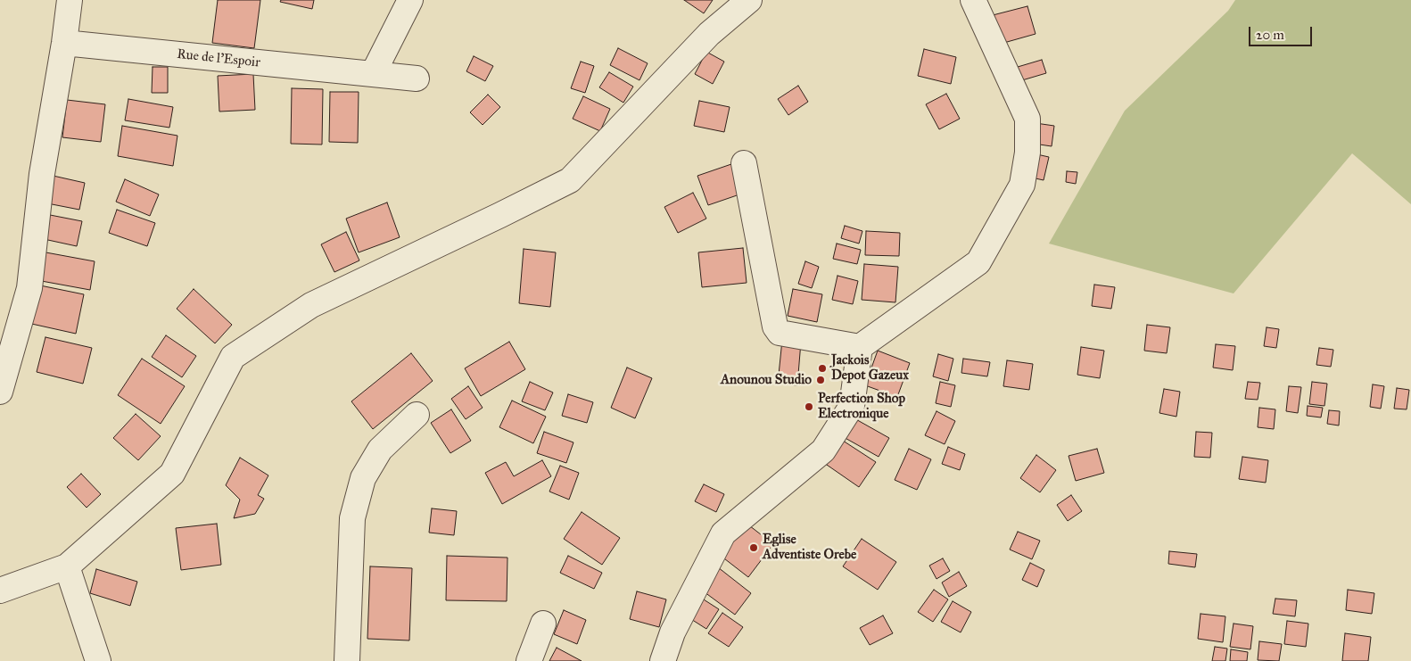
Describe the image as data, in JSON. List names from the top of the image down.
{
  "streets": {
    "street": ["Rue de l'Espoir"]
  },
  "places": [
    "Jackois Depot Gazeux",
    "Anounou Studio",
    "Perfection Shop Electronique",
    "Eglise Adventiste Orebe"
  ],
  "scale_bar": "20 m"
}
